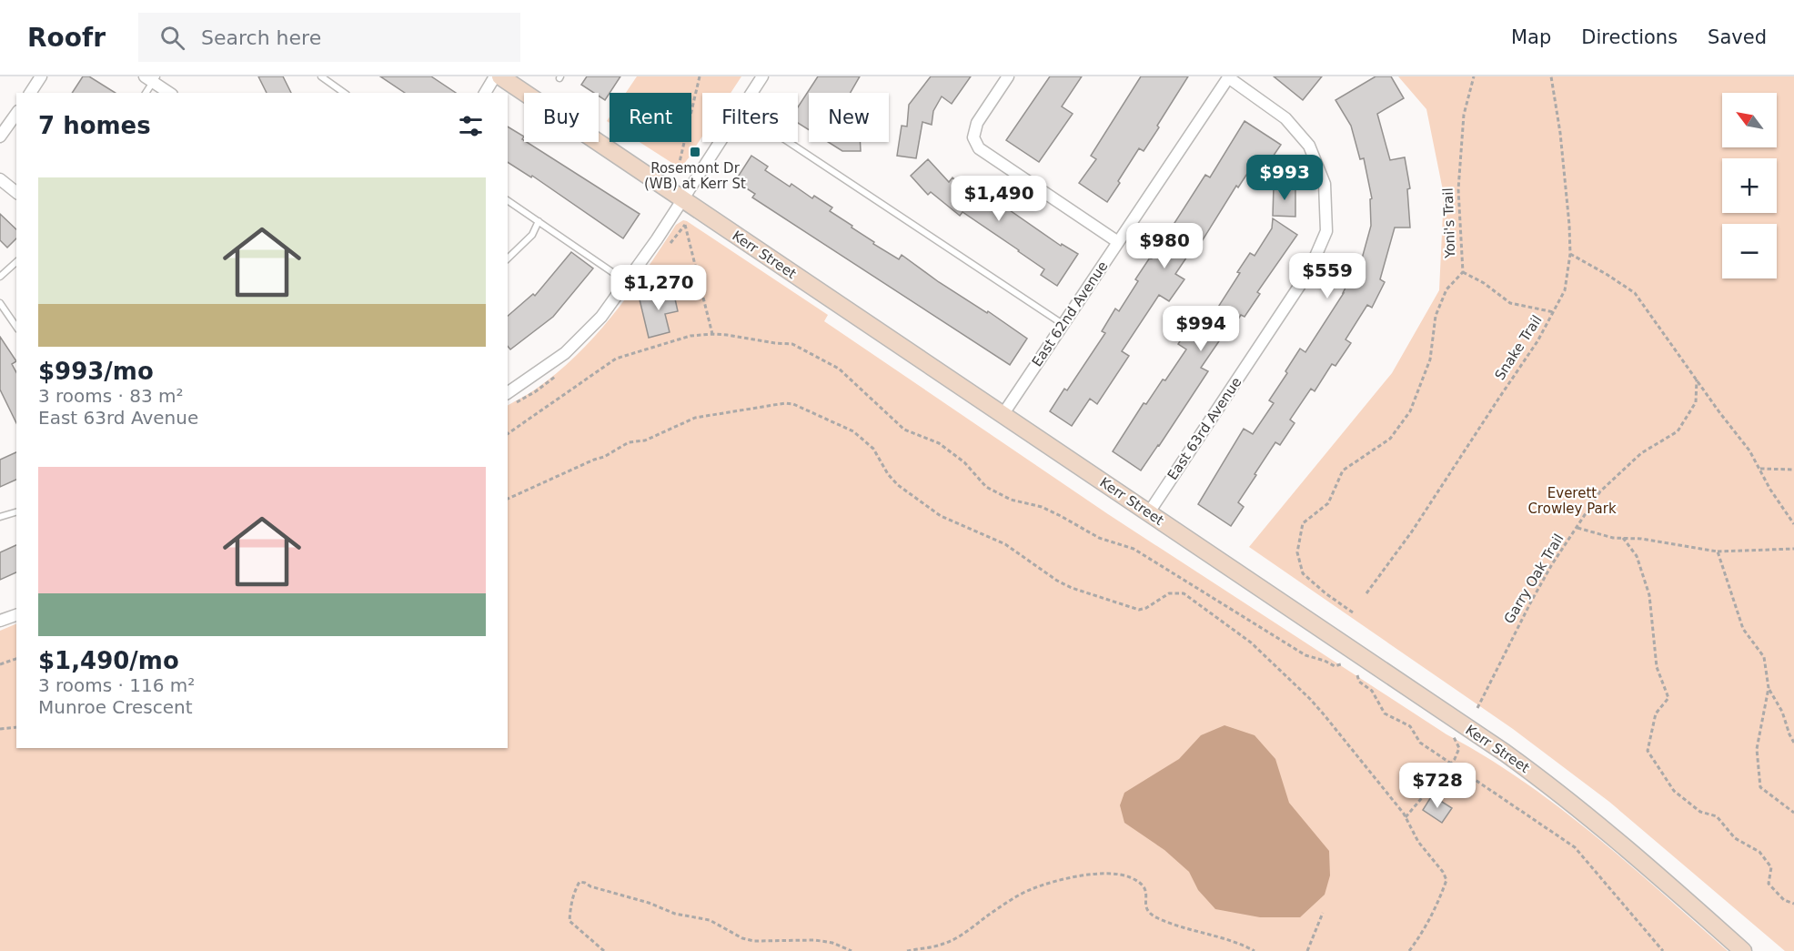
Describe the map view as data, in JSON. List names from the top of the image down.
{
  "streets": {
    "street": ["Kerr Street", "East 62nd Avenue", "East 63rd Avenue"],
    "path": ["Yoni's Trail", "Snake Trail", "Garry Oak Trail"]
  },
  "crossings": [
    ["Kerr Street", "East 62nd Avenue"],
    ["Kerr Street", "East 63rd Avenue"],
    ["East 62nd Avenue", "East 63rd Avenue"]
  ],
  "parks": ["Everett Crowley Park"],
  "places": {
    "transit": ["Rosemont Dr (WB) at Kerr St"]
  },
  "north": "top left",
  "page": {
    "header": "Roofr",
    "search": "Search here",
    "nav": ["Map", "Directions", "Saved"],
    "map_buttons": ["+", "−"],
    "chip": [
      "Buy",
      "Rent",
      "Filters",
      "New"
    ],
    "heading": "7 homes",
    "price": [
      "$993",
      "$1,490",
      "$980",
      "$559",
      "$1,270",
      "$994",
      "$728"
    ],
    "list": [
      {
        "name": "$993/mo",
        "note": "3 rooms · 83 m² · East 63rd Avenue"
      },
      {
        "name": "$1,490/mo",
        "note": "3 rooms · 116 m² · Munroe Crescent"
      }
    ]
  }
}
